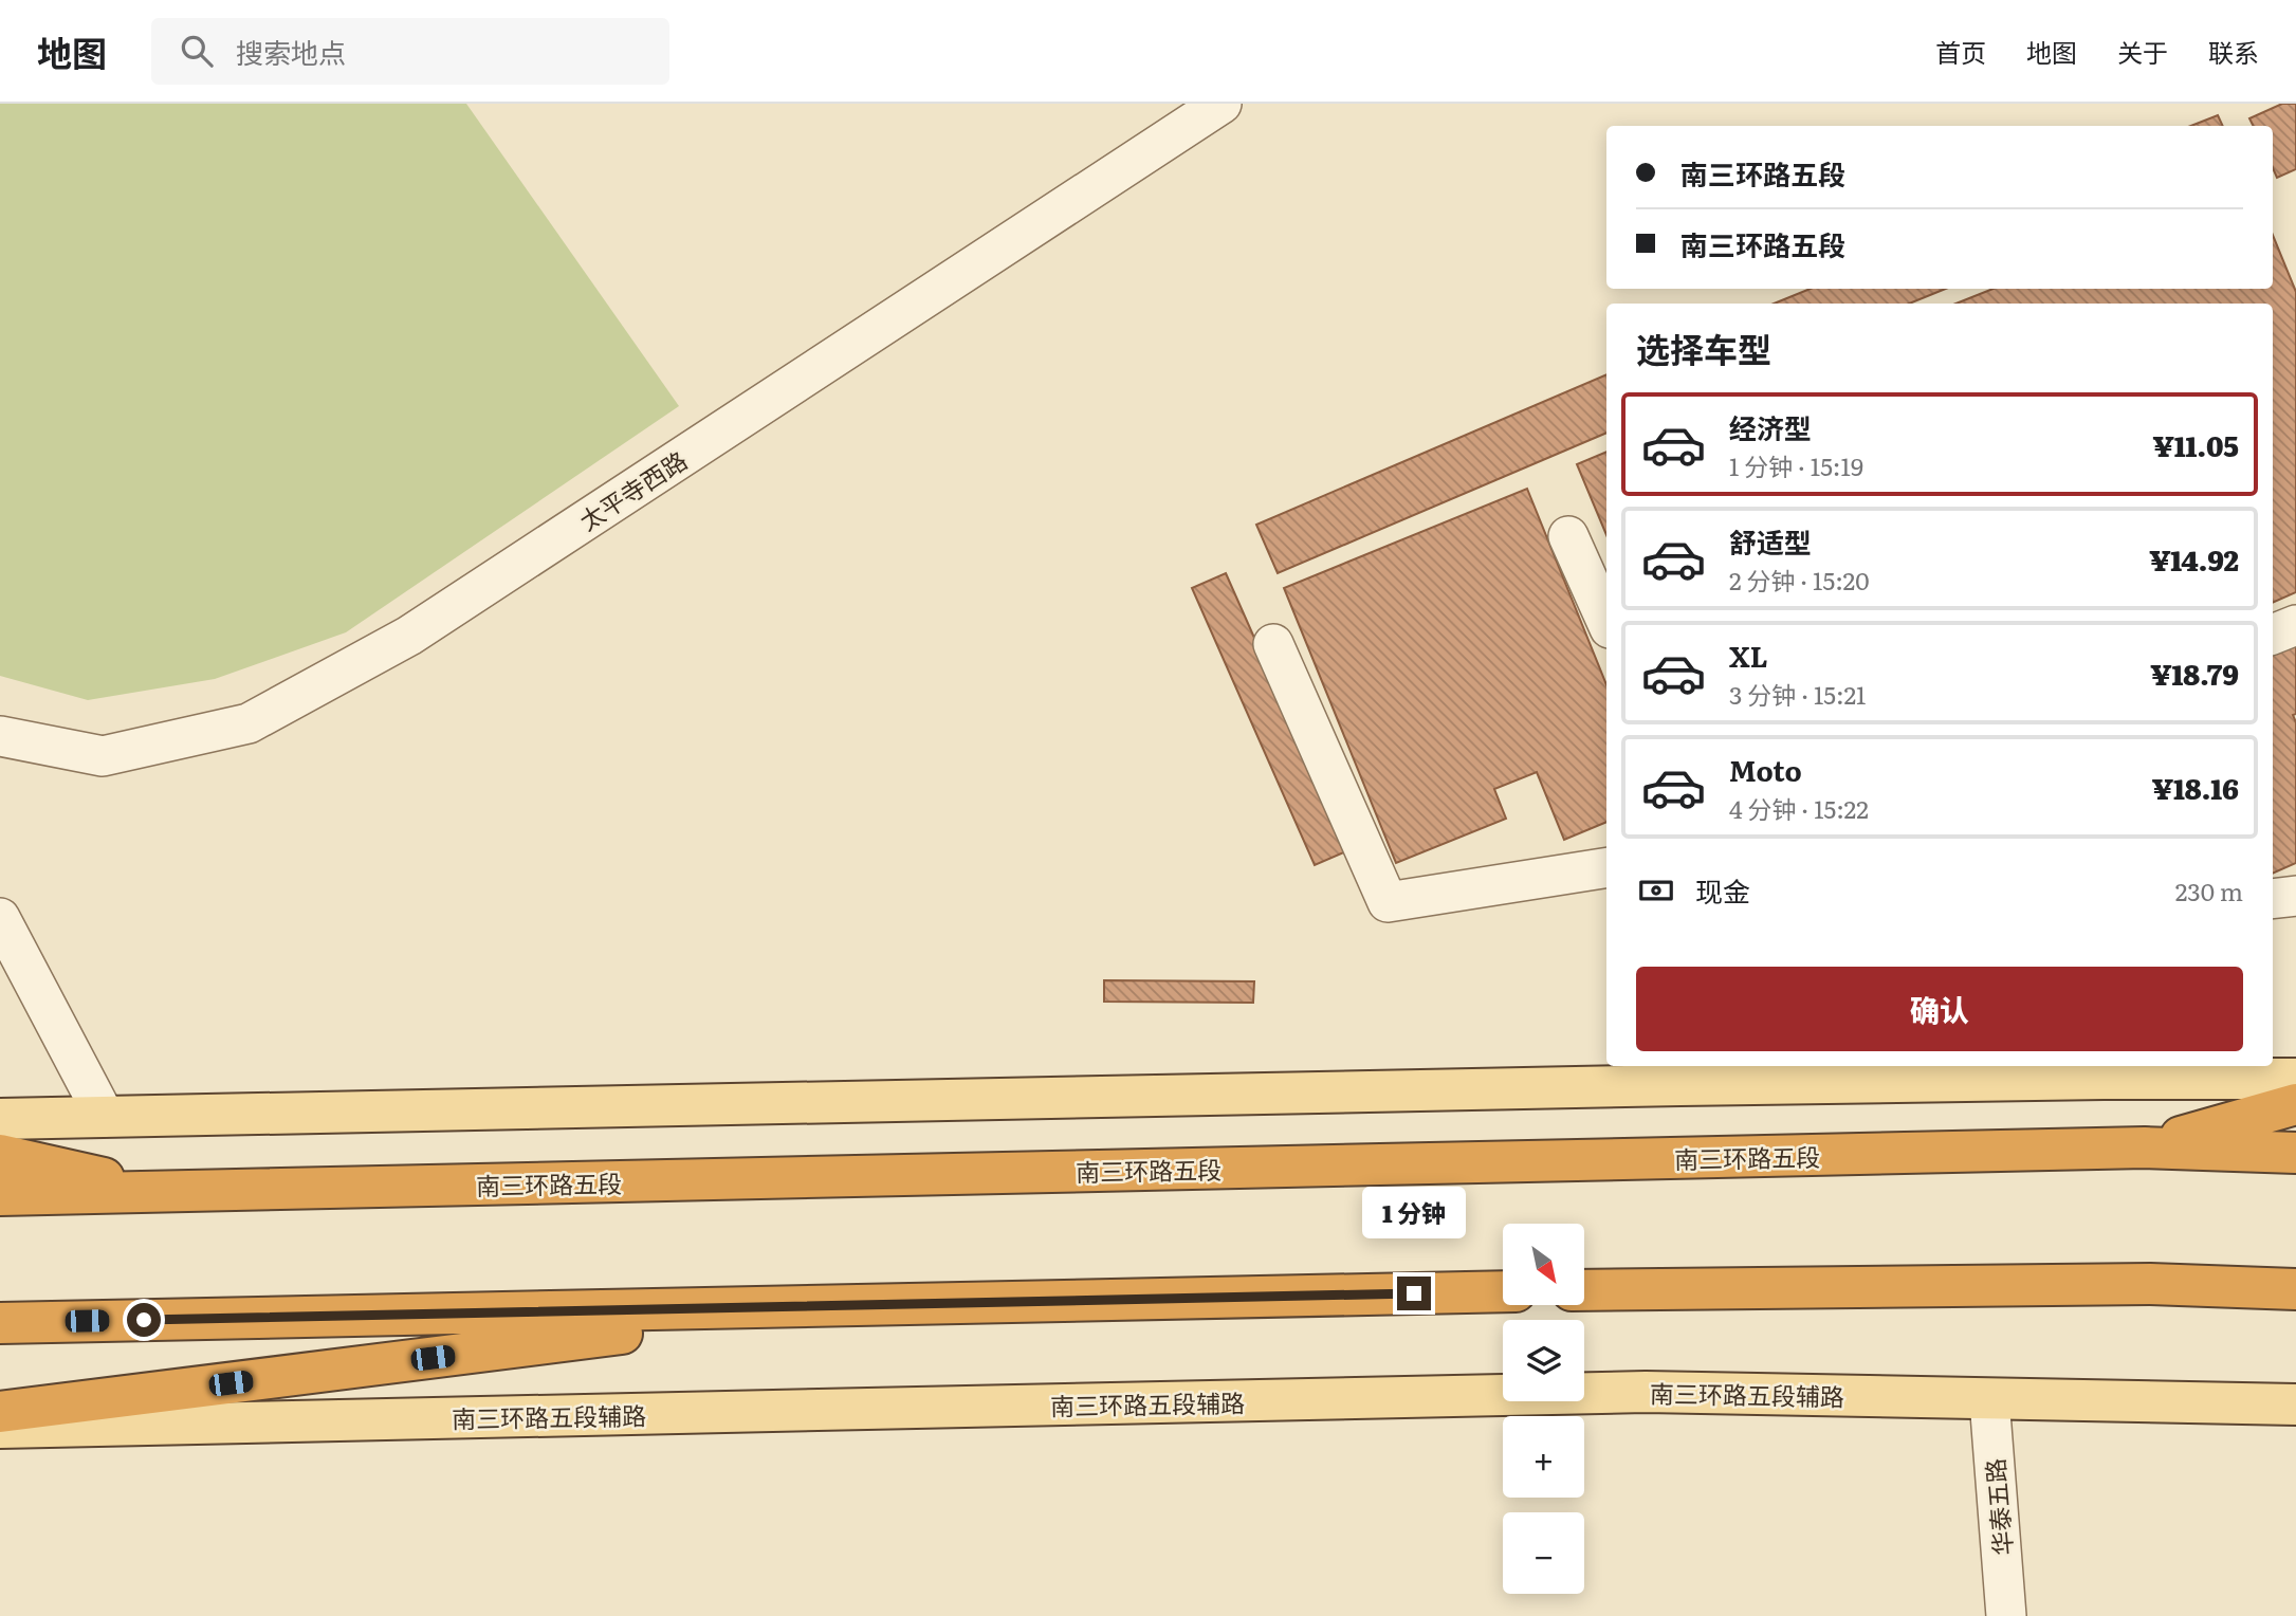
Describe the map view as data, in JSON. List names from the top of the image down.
{
  "streets": {
    "highway": ["南三环路五段"],
    "main road": ["南三环路五段辅路"],
    "street": ["太平寺西路", "华泰五路"]
  },
  "crossings": [
    ["南三环路五段辅路", "华泰五路"]
  ],
  "north": "bottom right",
  "page": {
    "header": "地图",
    "search": "搜索地点",
    "nav": [
      "首页",
      "地图",
      "关于",
      "联系"
    ],
    "banner": ["南三环路五段", "南三环路五段"],
    "heading": "选择车型",
    "list": [
      {
        "name": "经济型",
        "note": "1 分钟 · 15:19",
        "value": "¥11.05"
      },
      {
        "name": "舒适型",
        "note": "2 分钟 · 15:20",
        "value": "¥14.92"
      },
      {
        "name": "XL",
        "note": "3 分钟 · 15:21",
        "value": "¥18.79"
      },
      {
        "name": "Moto",
        "note": "4 分钟 · 15:22",
        "value": "¥18.16"
      }
    ],
    "pay": ["现金", "230 m"],
    "buttons": "确认",
    "bubble": "1 分钟",
    "map_buttons": ["+", "−"]
  }
}
